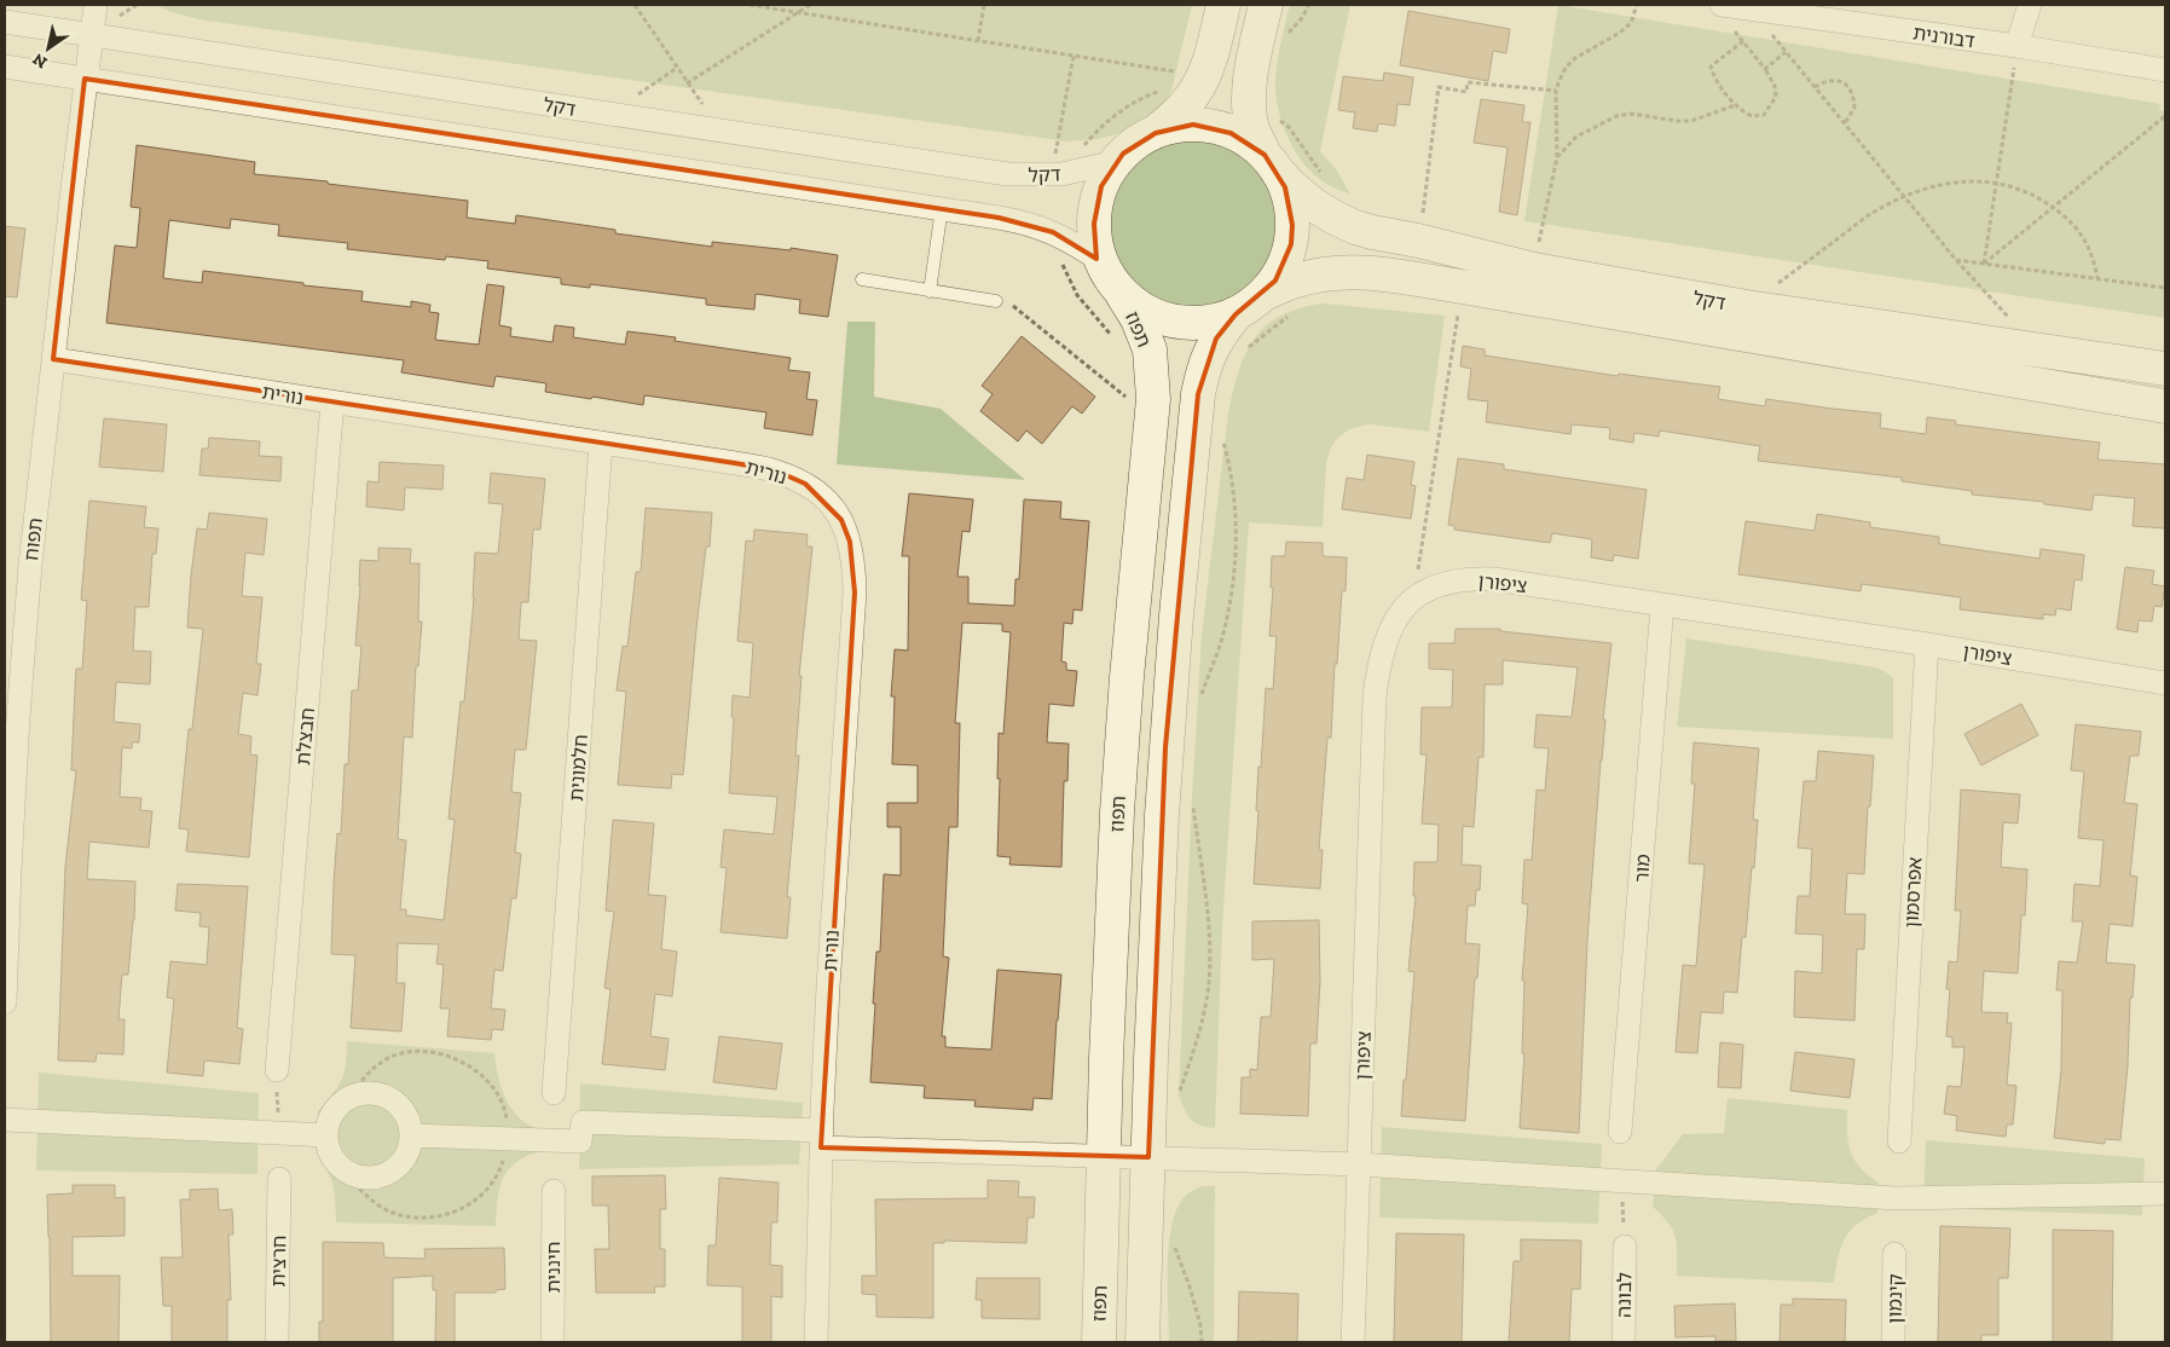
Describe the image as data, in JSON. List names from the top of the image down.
{
  "streets": {
    "street": [
      "דבורנית",
      "דקל",
      "תפוז",
      "נורית",
      "תפוח",
      "ציפורן",
      "חבצלת",
      "חלמונית",
      "מור",
      "אפרסמון",
      "חרצית",
      "חיננית",
      "לבונה",
      "קינמון"
    ]
  },
  "crossings": [
    ["דקל", "תפוז"],
    ["דקל", "תפוח"],
    ["נורית", "תפוח"],
    ["נורית", "חבצלת"],
    ["נורית", "חלמונית"],
    ["ציפורן", "מור"],
    ["ציפורן", "אפרסמון"]
  ],
  "north": "bottom left"
}
